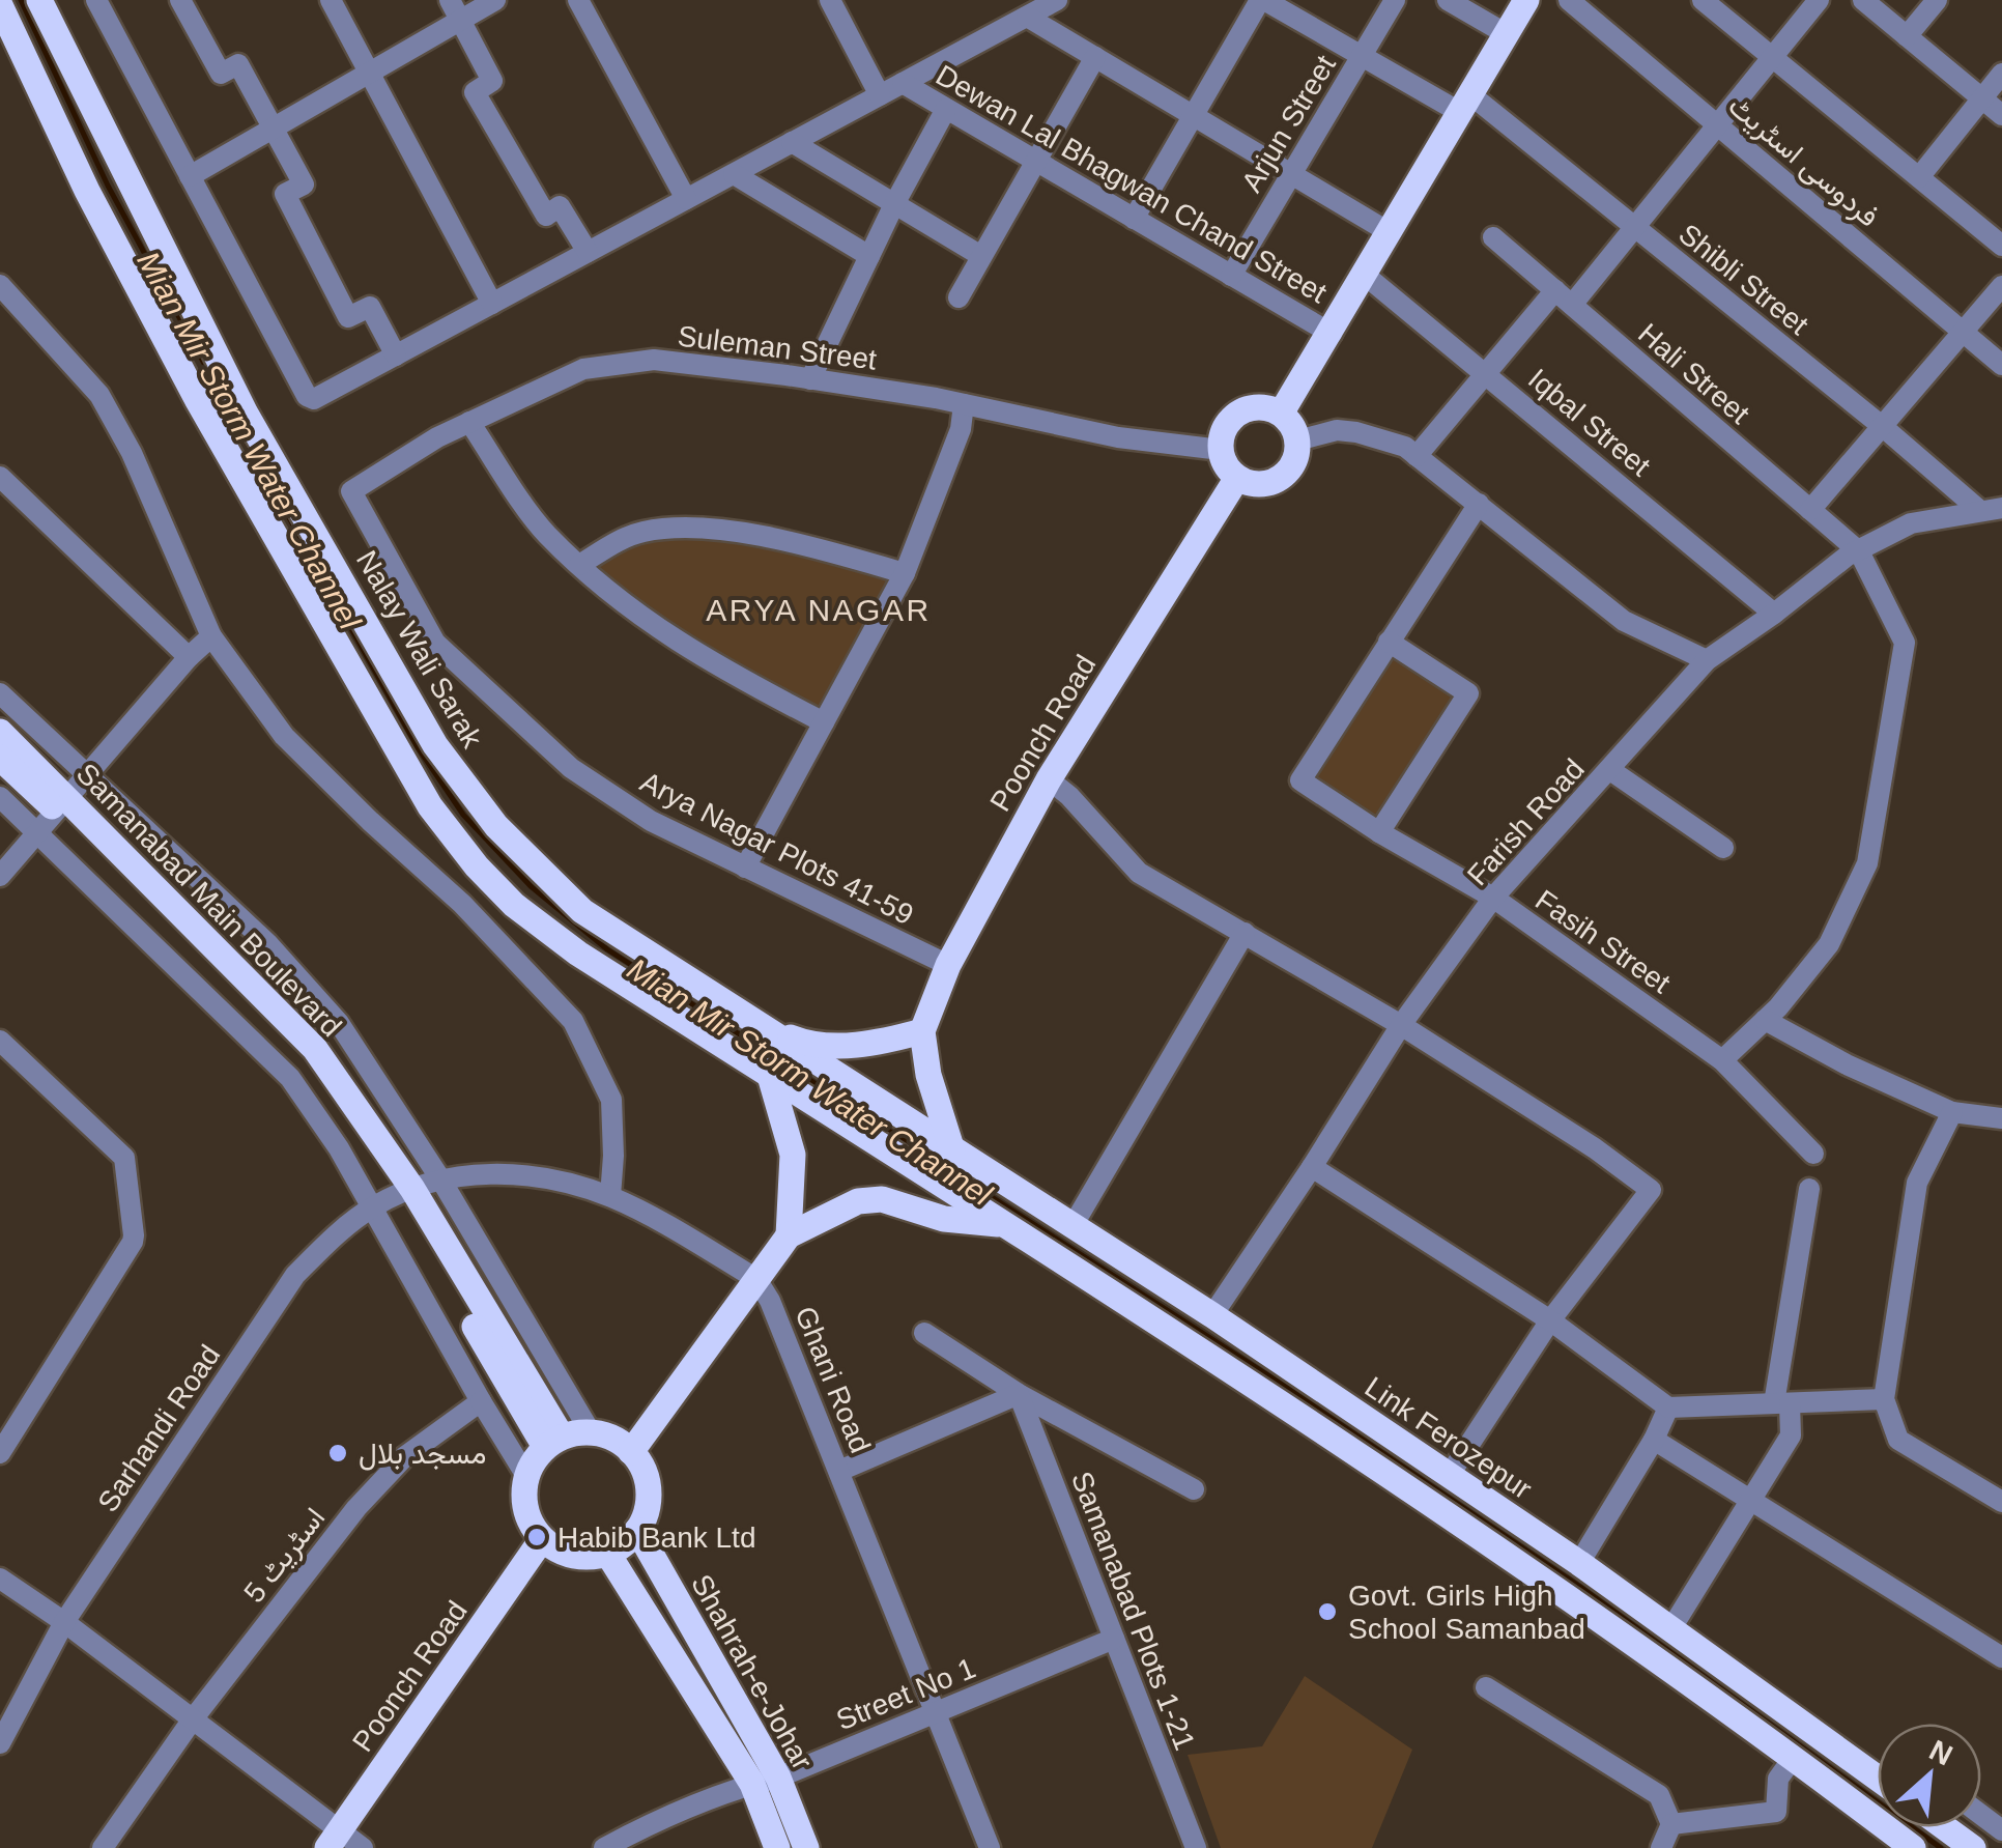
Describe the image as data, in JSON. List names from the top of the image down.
{
  "streets": {
    "main road": [
      "Nalay Wali Sarak",
      "Poonch Road",
      "Samanabad Main Boulevard",
      "Link Ferozepur",
      "Shahrah-e-Johar"
    ],
    "street": [
      "Arjun Street",
      "فردوسی اسٹریٹ",
      "Dewan Lal Bhagwan Chand Street",
      "Shibli Street",
      "Suleman Street",
      "Hali Street",
      "Iqbal Street",
      "Farish Road",
      "Arya Nagar Plots 41-59",
      "Fasih Street",
      "Ghani Road",
      "Sarhandi Road",
      "اسٹریٹ 5",
      "Samanabad Plots 1-21",
      "Street No 1"
    ]
  },
  "crossings": [
    ["Arjun Street", "Dewan Lal Bhagwan Chand Street"],
    ["Arjun Street", "Shibli Street"],
    ["Shibli Street", "Farish Road"],
    ["Suleman Street", "Poonch Road"],
    ["Suleman Street", "Arya Nagar Plots 41-59"],
    ["Hali Street", "Farish Road"],
    ["Iqbal Street", "Farish Road"],
    ["Nalay Wali Sarak", "Link Ferozepur"],
    ["Poonch Road", "Arya Nagar Plots 41-59"],
    ["Poonch Road", "Samanabad Main Boulevard"],
    ["Poonch Road", "Shahrah-e-Johar"],
    ["Farish Road", "Fasih Street"],
    ["Farish Road", "Link Ferozepur"],
    ["Samanabad Main Boulevard", "Sarhandi Road"],
    ["Samanabad Main Boulevard", "Shahrah-e-Johar"],
    ["Ghani Road", "Street No 1"],
    ["Samanabad Plots 1-21", "Street No 1"],
    ["Shahrah-e-Johar", "Street No 1"]
  ],
  "districts": ["ARYA NAGAR"],
  "water": ["Mian Mir Storm Water Channel"],
  "places": ["مسجد بلال", "Habib Bank Ltd", "Govt. Girls High School Samanbad"],
  "north": "top right"
}
